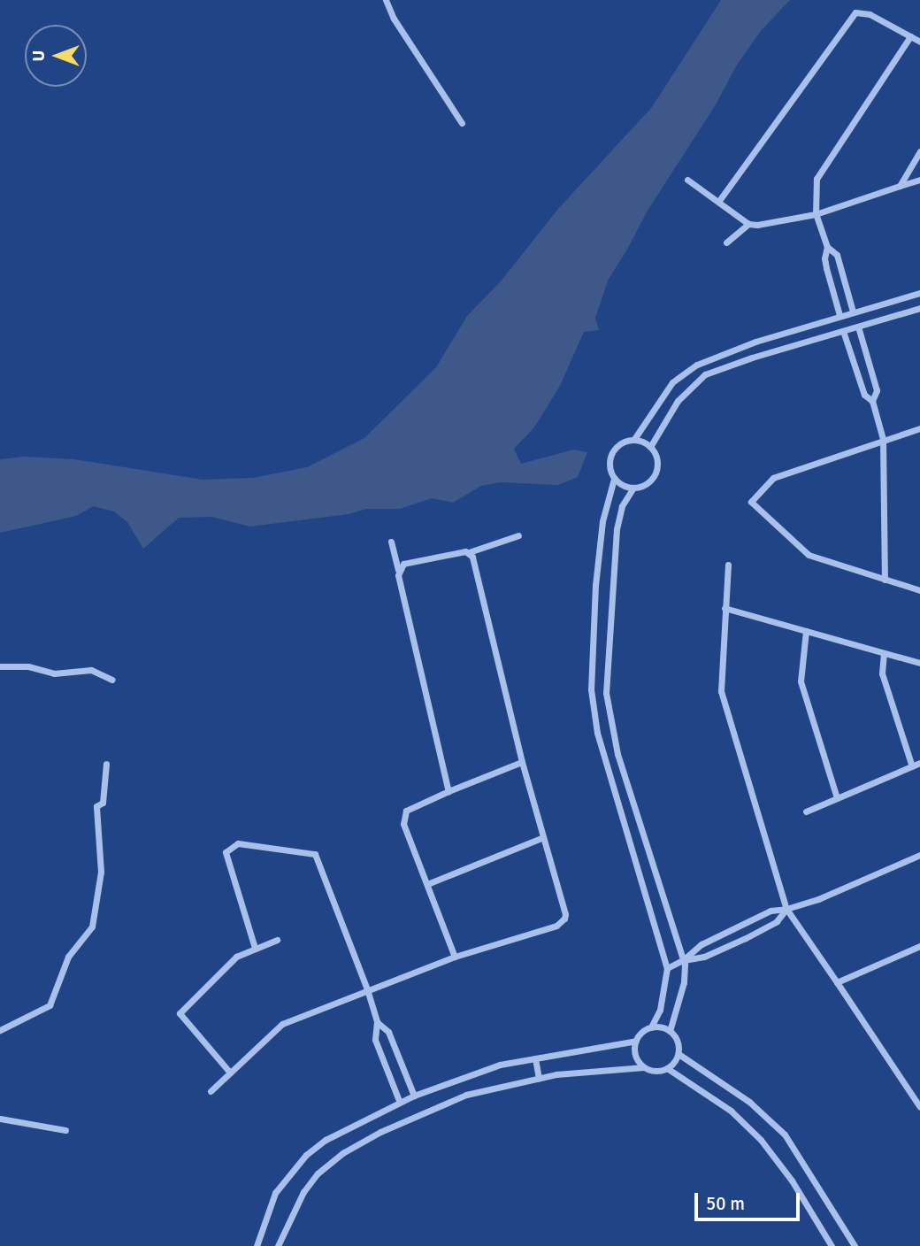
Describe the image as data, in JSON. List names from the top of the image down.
{
  "scale_bar": "50 m",
  "north": "left"
}
